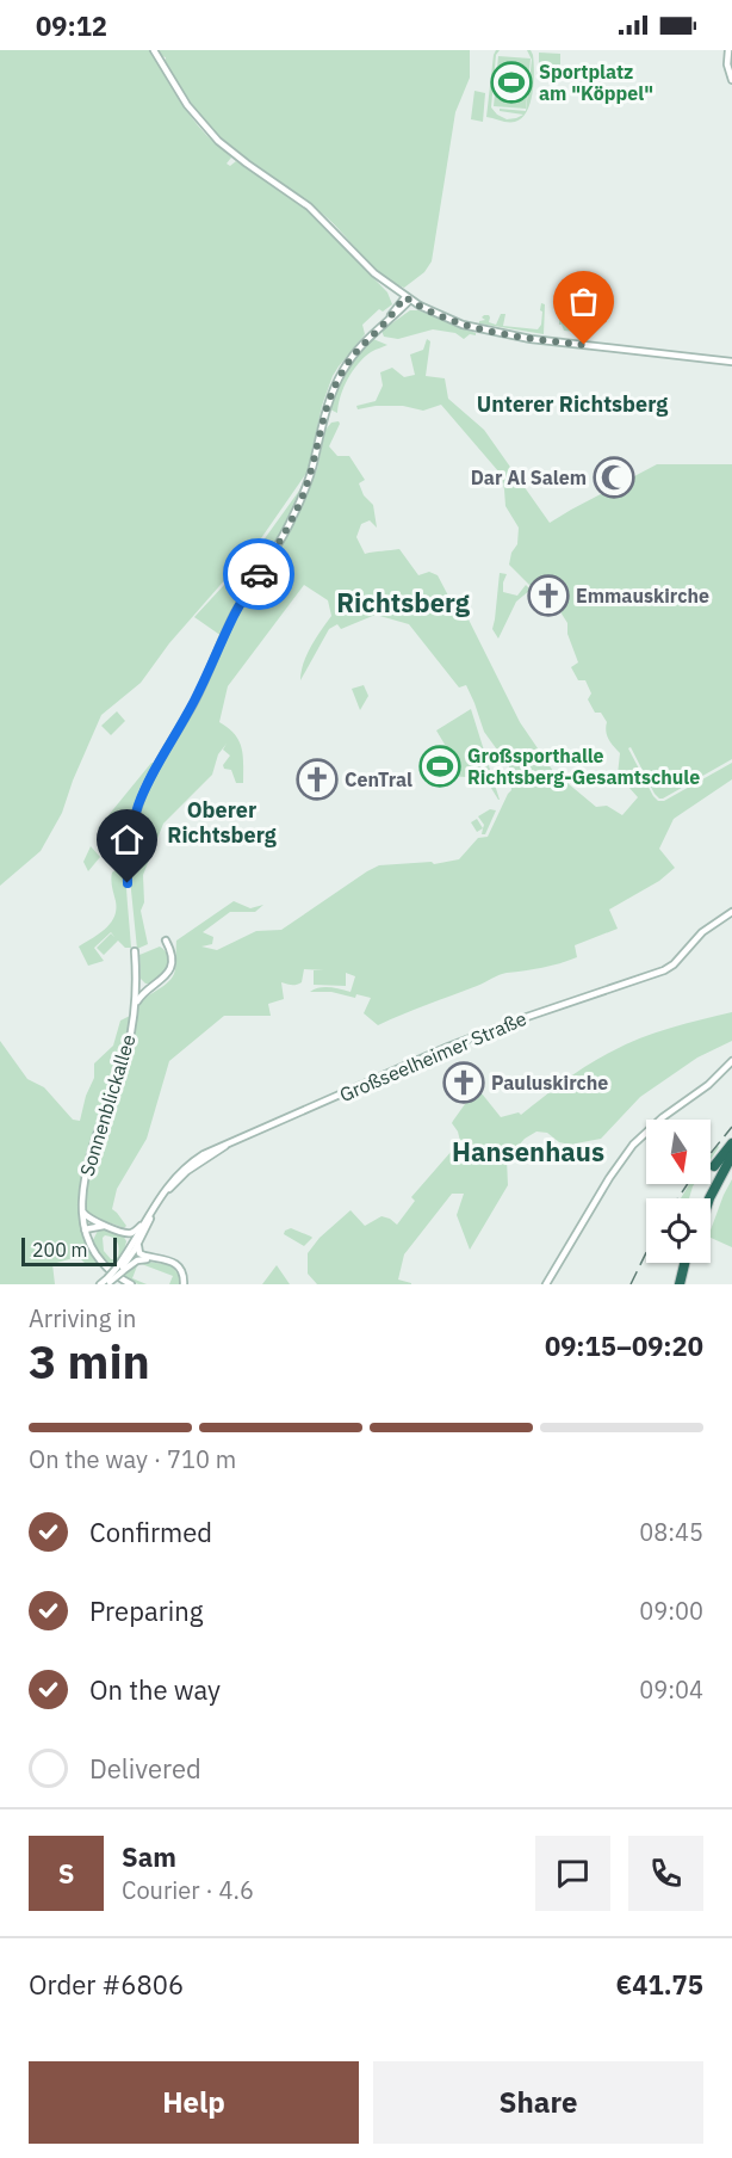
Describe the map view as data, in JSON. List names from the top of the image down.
{
  "streets": {
    "main road": ["Großseelheimer Straße", "Sonnenblickallee"]
  },
  "districts": [
    "Unterer Richtsberg",
    "Richtsberg",
    "Oberer Richtsberg",
    "Hansenhaus"
  ],
  "places": {
    "sports": ["Sportplatz am \"Köppel\"", "Großsporthalle Richtsberg-Gesamtschule"],
    "mosque": ["Dar Al Salem"],
    "church": ["Emmauskirche", "CenTral", "Pauluskirche"]
  },
  "scale_bar": "200 m",
  "north": "bottom",
  "page": {
    "status": "09:12",
    "scale": "200 m",
    "heading": ["3 min", "Arriving in", "09:15–09:20"],
    "panel": [
      "Sam",
      "Courier · 4.6",
      "Order #6806",
      "€41.75"
    ],
    "bar": "On the way · 710 m",
    "list": [
      ["Confirmed", "08:45"],
      ["Preparing", "09:00"],
      ["On the way", "09:04"],
      "Delivered"
    ],
    "round": "S",
    "buttons": ["Help", "Share"]
  }
}
